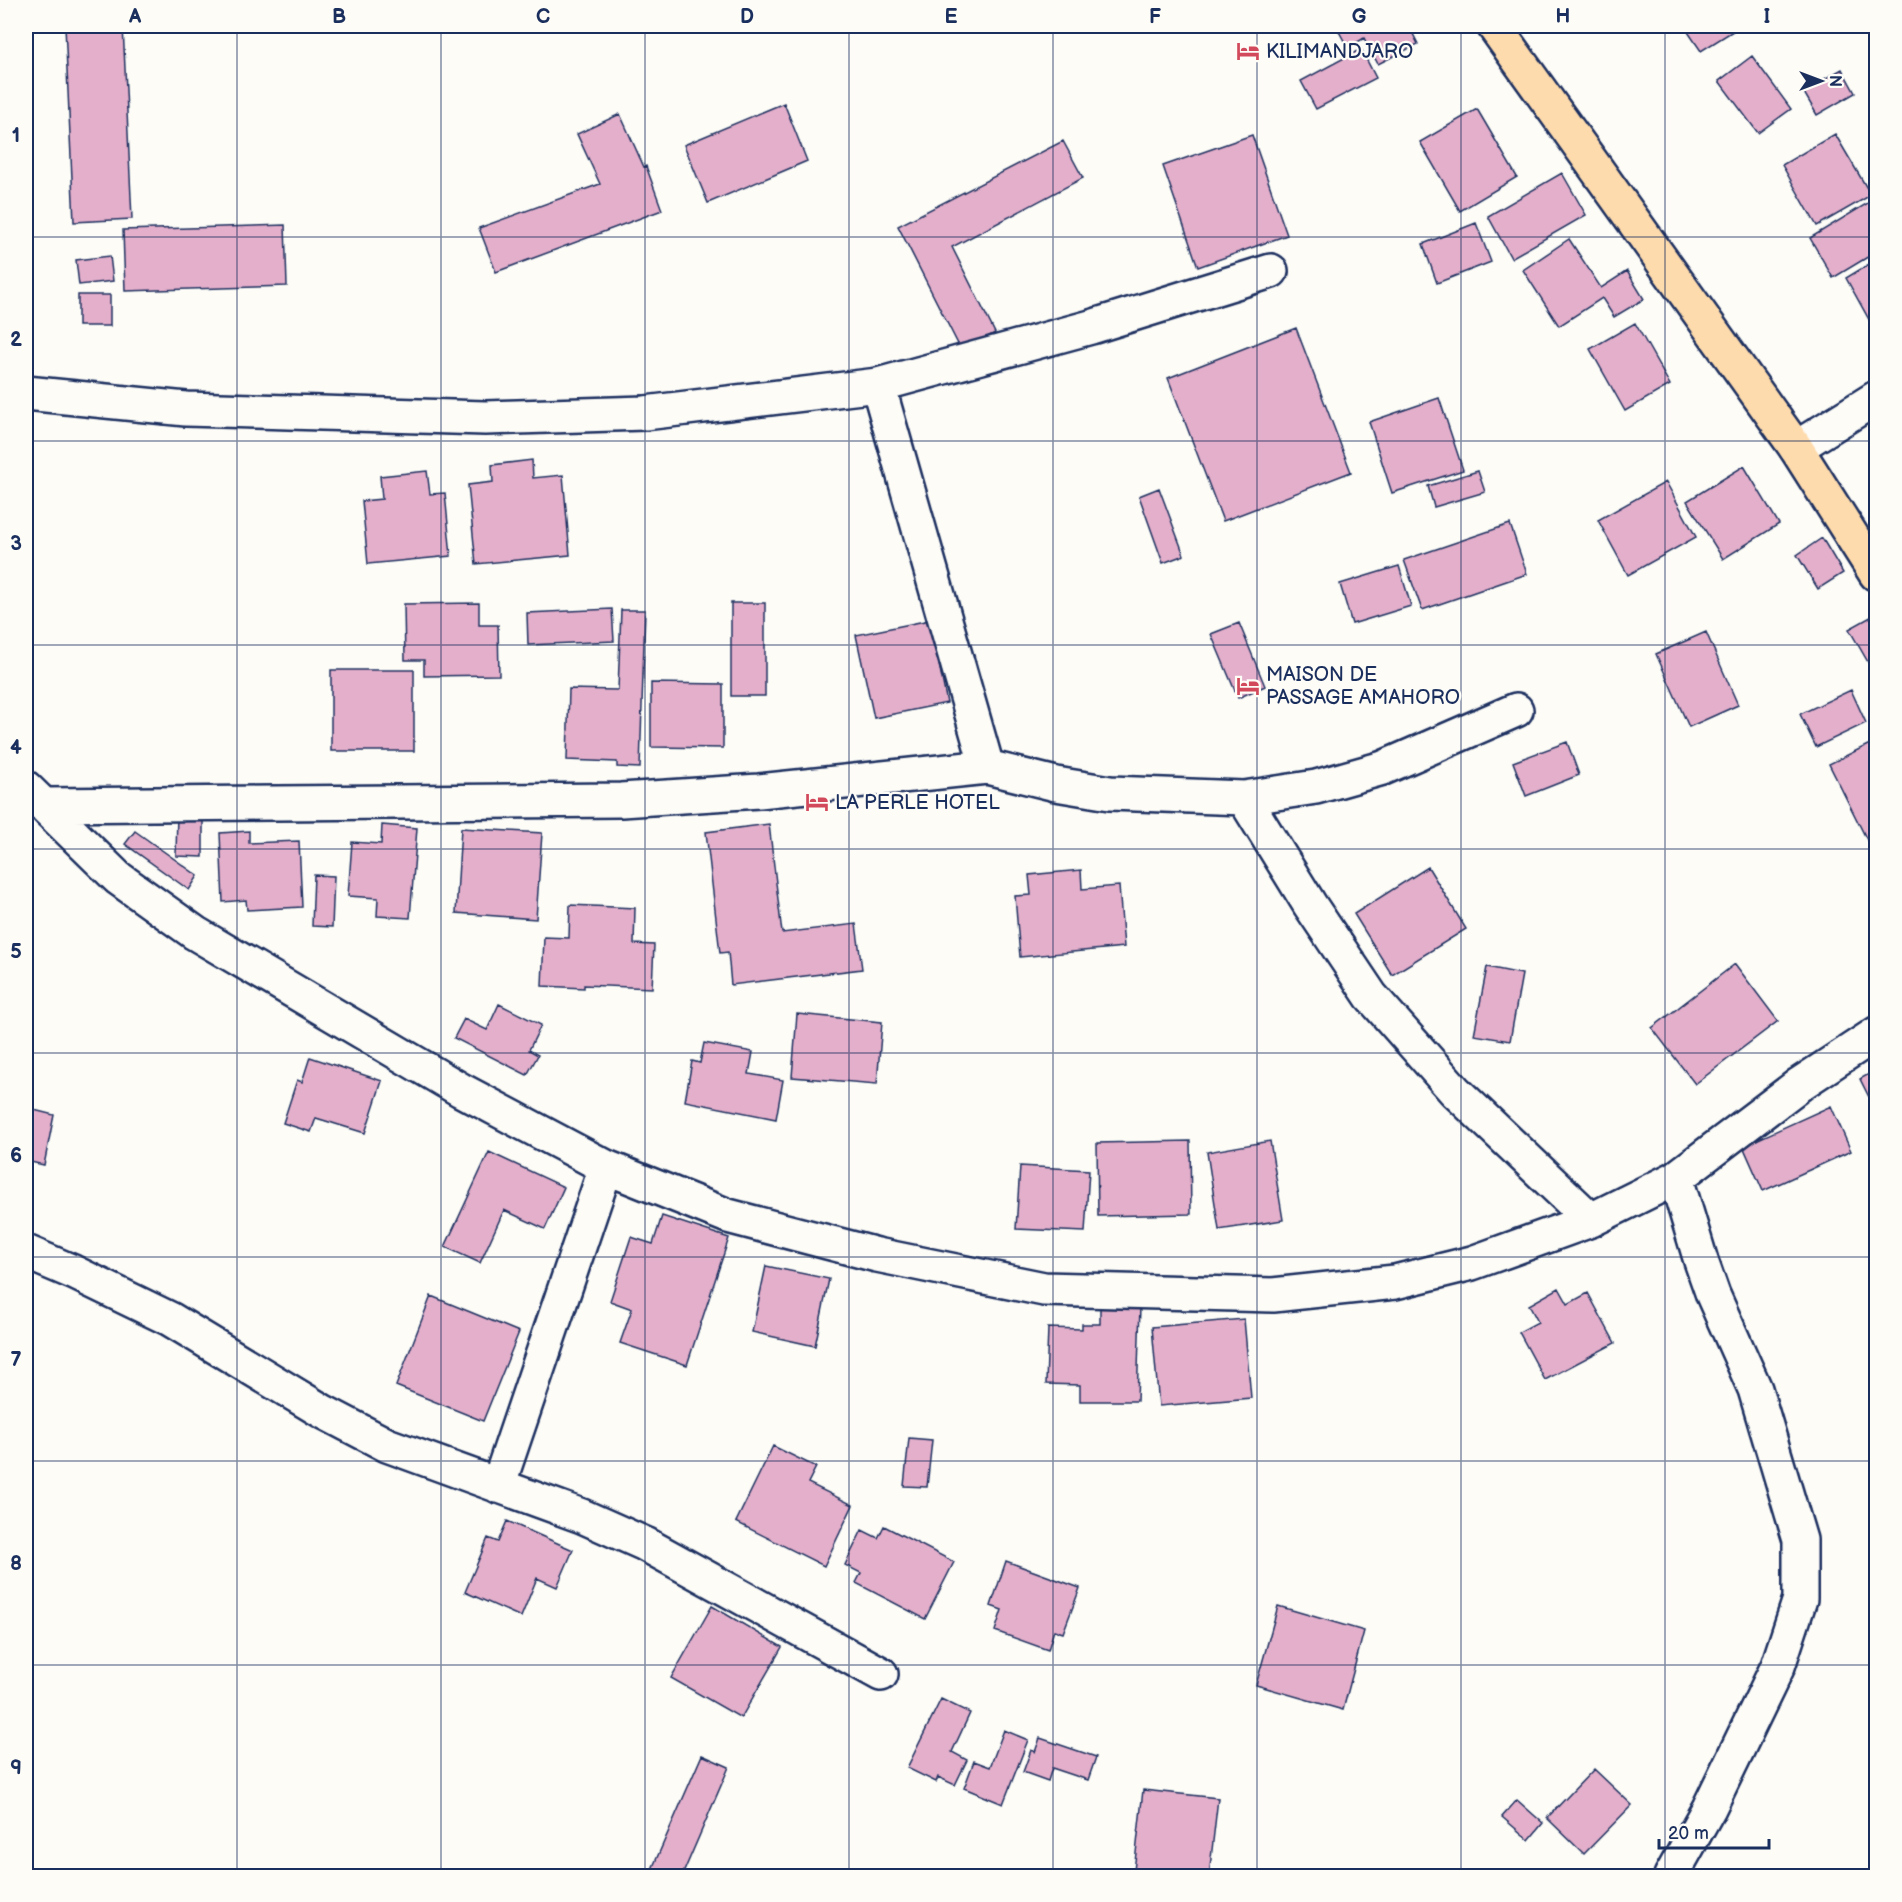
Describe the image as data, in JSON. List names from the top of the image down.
{
  "places": {
    "hotel": ["KILIMANDJARO", "MAISON DE PASSAGE AMAHORO", "LA PERLE HOTEL"]
  },
  "scale_bar": "20 m",
  "north": "right",
  "grid": {
    "columns": [
      "A",
      "B",
      "C",
      "D",
      "E",
      "F",
      "G",
      "H",
      "I"
    ],
    "rows": [
      "1",
      "2",
      "3",
      "4",
      "5",
      "6",
      "7",
      "8",
      "9"
    ]
  }
}
